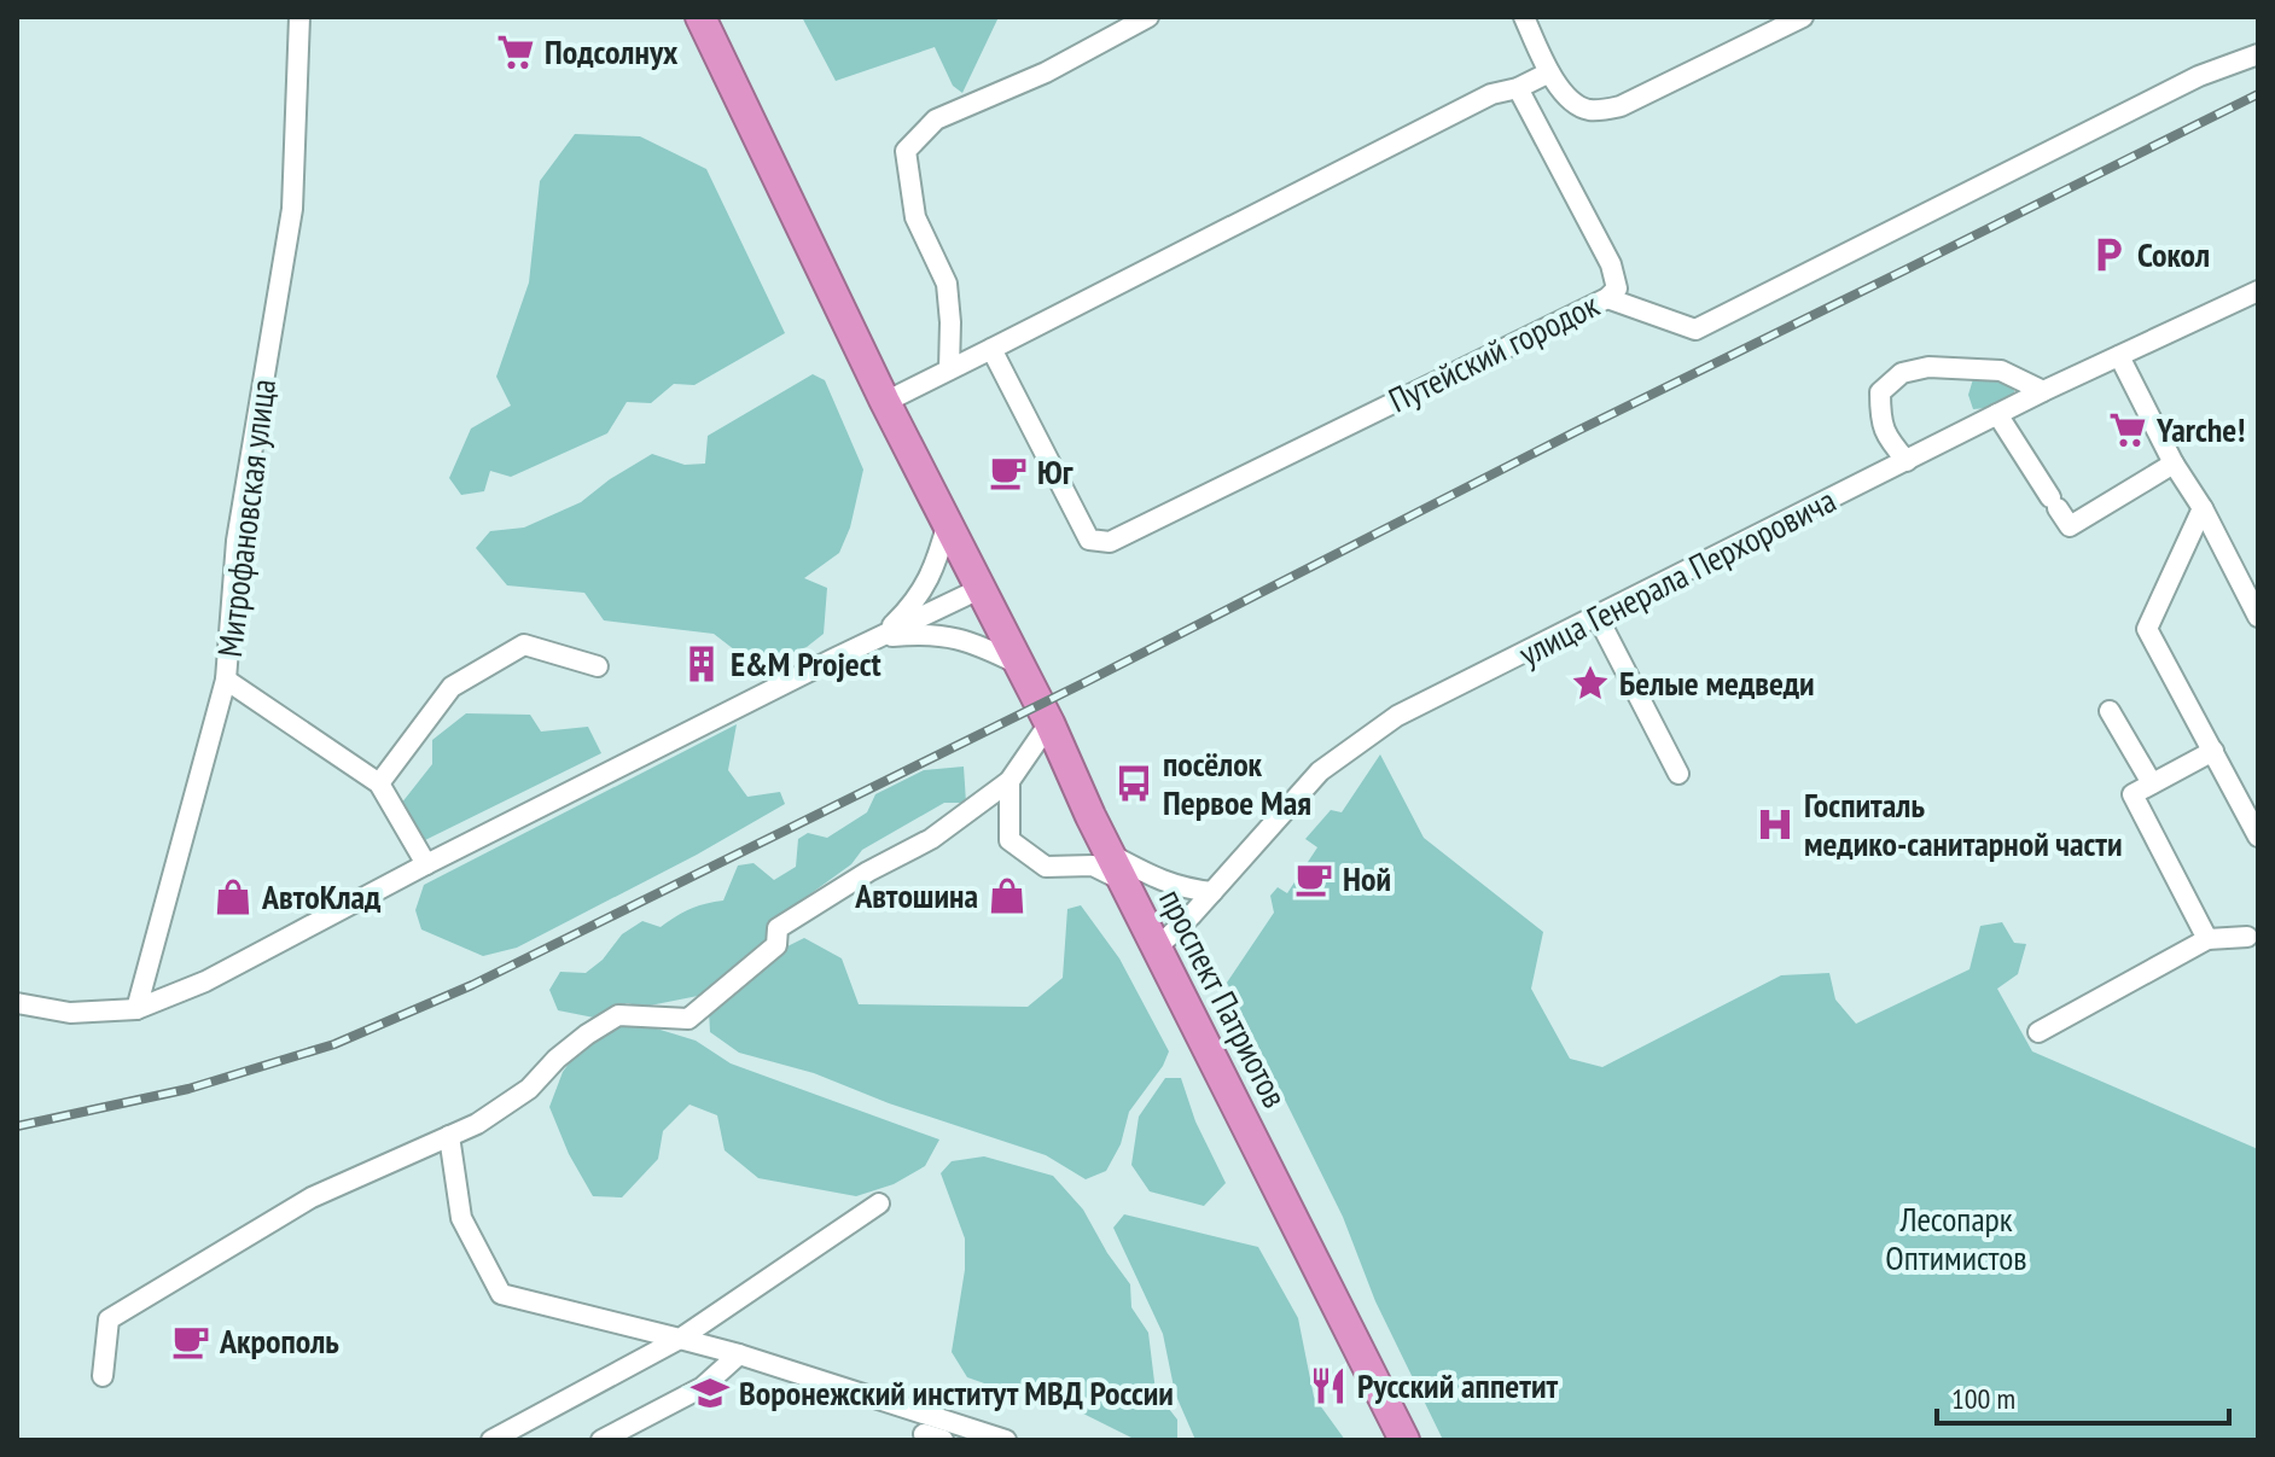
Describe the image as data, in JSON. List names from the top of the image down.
{
  "streets": {
    "highway": ["проспект Патриотов"],
    "street": ["Путейский городок", "Митрофановская улица", "улица Генерала Перхоровича"]
  },
  "crossings": [
    ["улица Генерала Перхоровича", "проспект Патриотов"]
  ],
  "parks": ["Лесопарк Оптимистов"],
  "places": {
    "supermarket": ["Подсолнух", "Yarche!"],
    "parking": ["Сокол"],
    "cafe": ["Юг", "Ной", "Акрополь"],
    "building": ["E&M Project"],
    "place": ["Белые медведи"],
    "bus stop": ["посёлок Первое Мая"],
    "hospital": ["Госпиталь медико-санитарной части"],
    "shop": ["Автошина", "АвтоКлад"],
    "restaurant": ["Русский аппетит"],
    "school or university": ["Воронежский институт МВД России"]
  },
  "scale_bar": "100 m"
}
